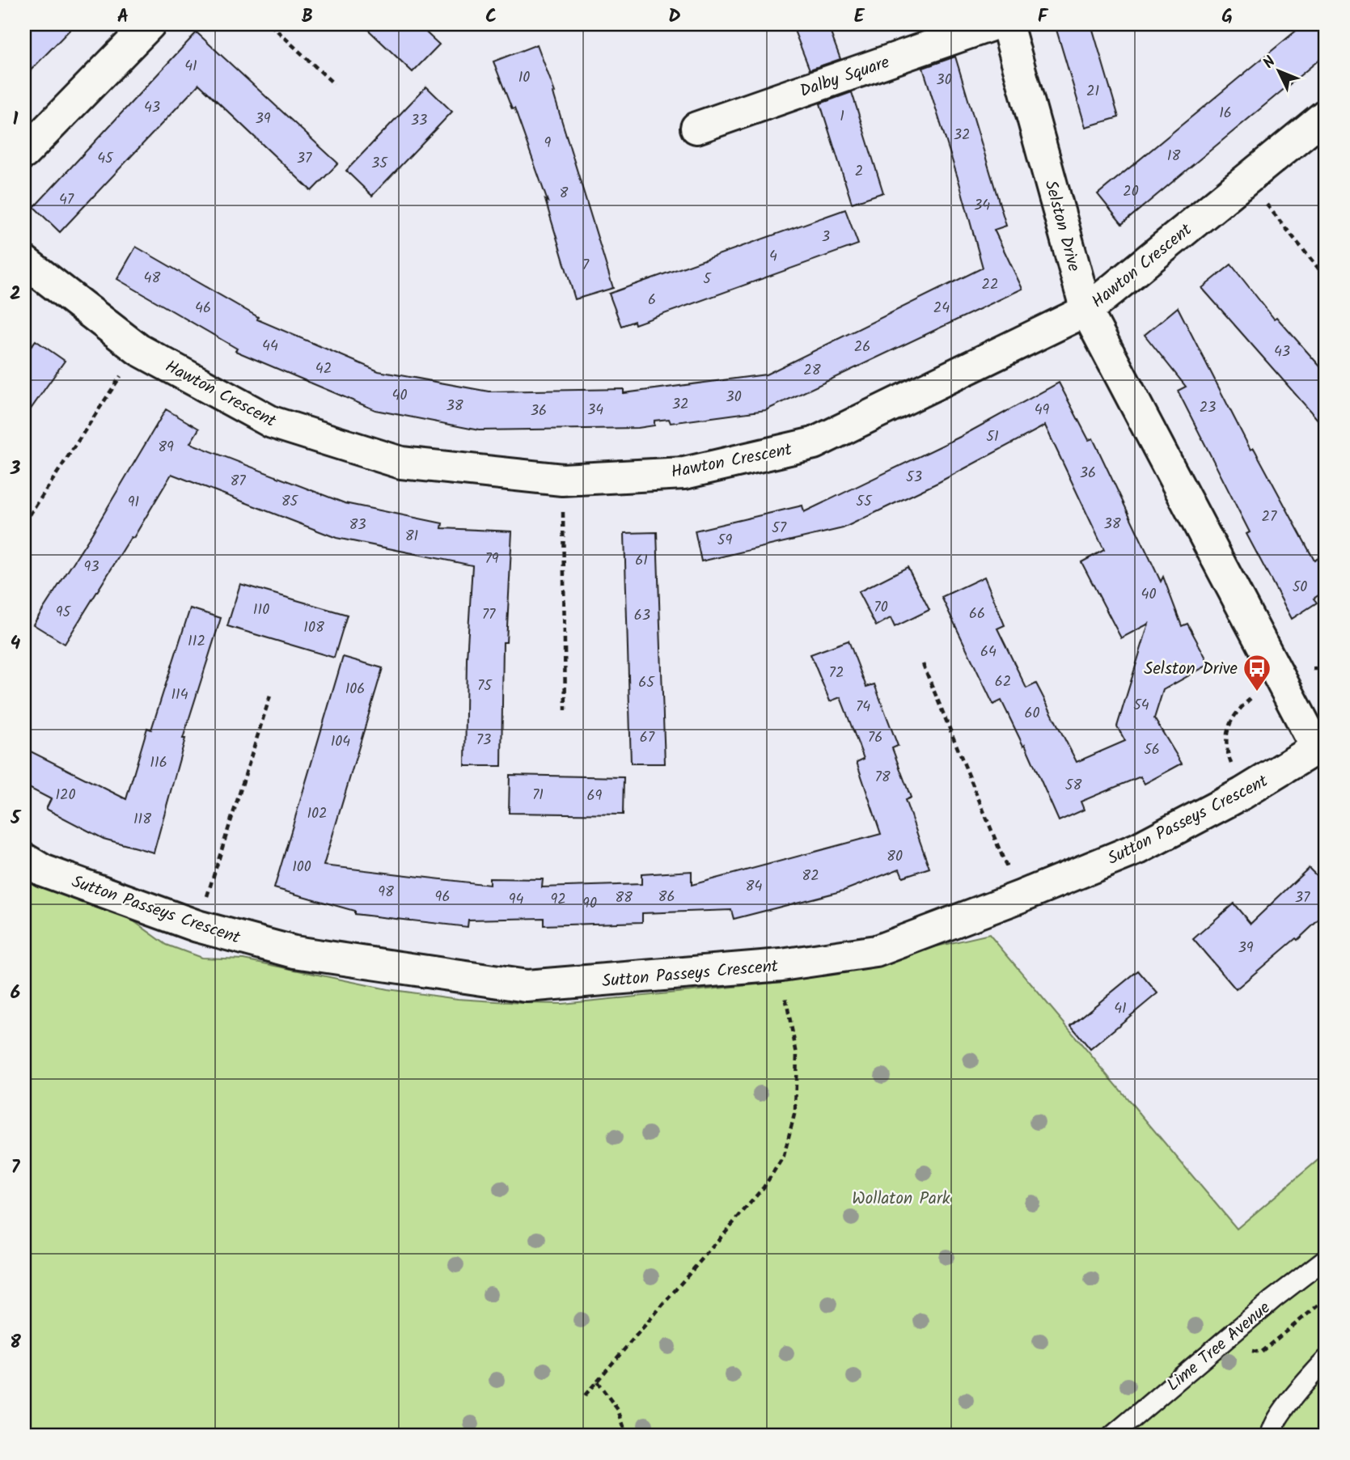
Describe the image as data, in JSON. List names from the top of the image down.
{
  "streets": {
    "street": [
      "Dalby Square",
      "Selston Drive",
      "Hawton Crescent",
      "Sutton Passeys Crescent"
    ],
    "lane": ["Lime Tree Avenue"]
  },
  "crossings": [
    ["Selston Drive", "Hawton Crescent"],
    ["Selston Drive", "Sutton Passeys Crescent"]
  ],
  "parks": ["Wollaton Park"],
  "places": {
    "bus stop": ["Selston Drive"]
  },
  "house_numbers": [
    "41",
    "10",
    "30",
    "21",
    "43",
    "16",
    "1",
    "39",
    "33",
    "32",
    "9",
    "18",
    "45",
    "37",
    "35",
    "2",
    "20",
    "8",
    "47",
    "34",
    "3",
    "4",
    "7",
    "48",
    "5",
    "22",
    "6",
    "46",
    "24",
    "44",
    "26",
    "43",
    "42",
    "28",
    "40",
    "30",
    "32",
    "38",
    "23",
    "34",
    "49",
    "36",
    "51",
    "89",
    "36",
    "53",
    "87",
    "85",
    "55",
    "91",
    "27",
    "38",
    "83",
    "57",
    "81",
    "59",
    "79",
    "61",
    "93",
    "50",
    "40",
    "70",
    "110",
    "95",
    "66",
    "77",
    "63",
    "108",
    "112",
    "64",
    "72",
    "62",
    "65",
    "75",
    "106",
    "114",
    "54",
    "74",
    "60",
    "67",
    "76",
    "73",
    "104",
    "56",
    "116",
    "78",
    "58",
    "120",
    "71",
    "69",
    "102",
    "118",
    "80",
    "100",
    "82",
    "84",
    "98",
    "96",
    "86",
    "88",
    "37",
    "94",
    "92",
    "90",
    "39",
    "41"
  ],
  "north": "top left",
  "grid": {
    "columns": [
      "A",
      "B",
      "C",
      "D",
      "E",
      "F",
      "G"
    ],
    "rows": [
      "1",
      "2",
      "3",
      "4",
      "5",
      "6",
      "7",
      "8"
    ]
  }
}
